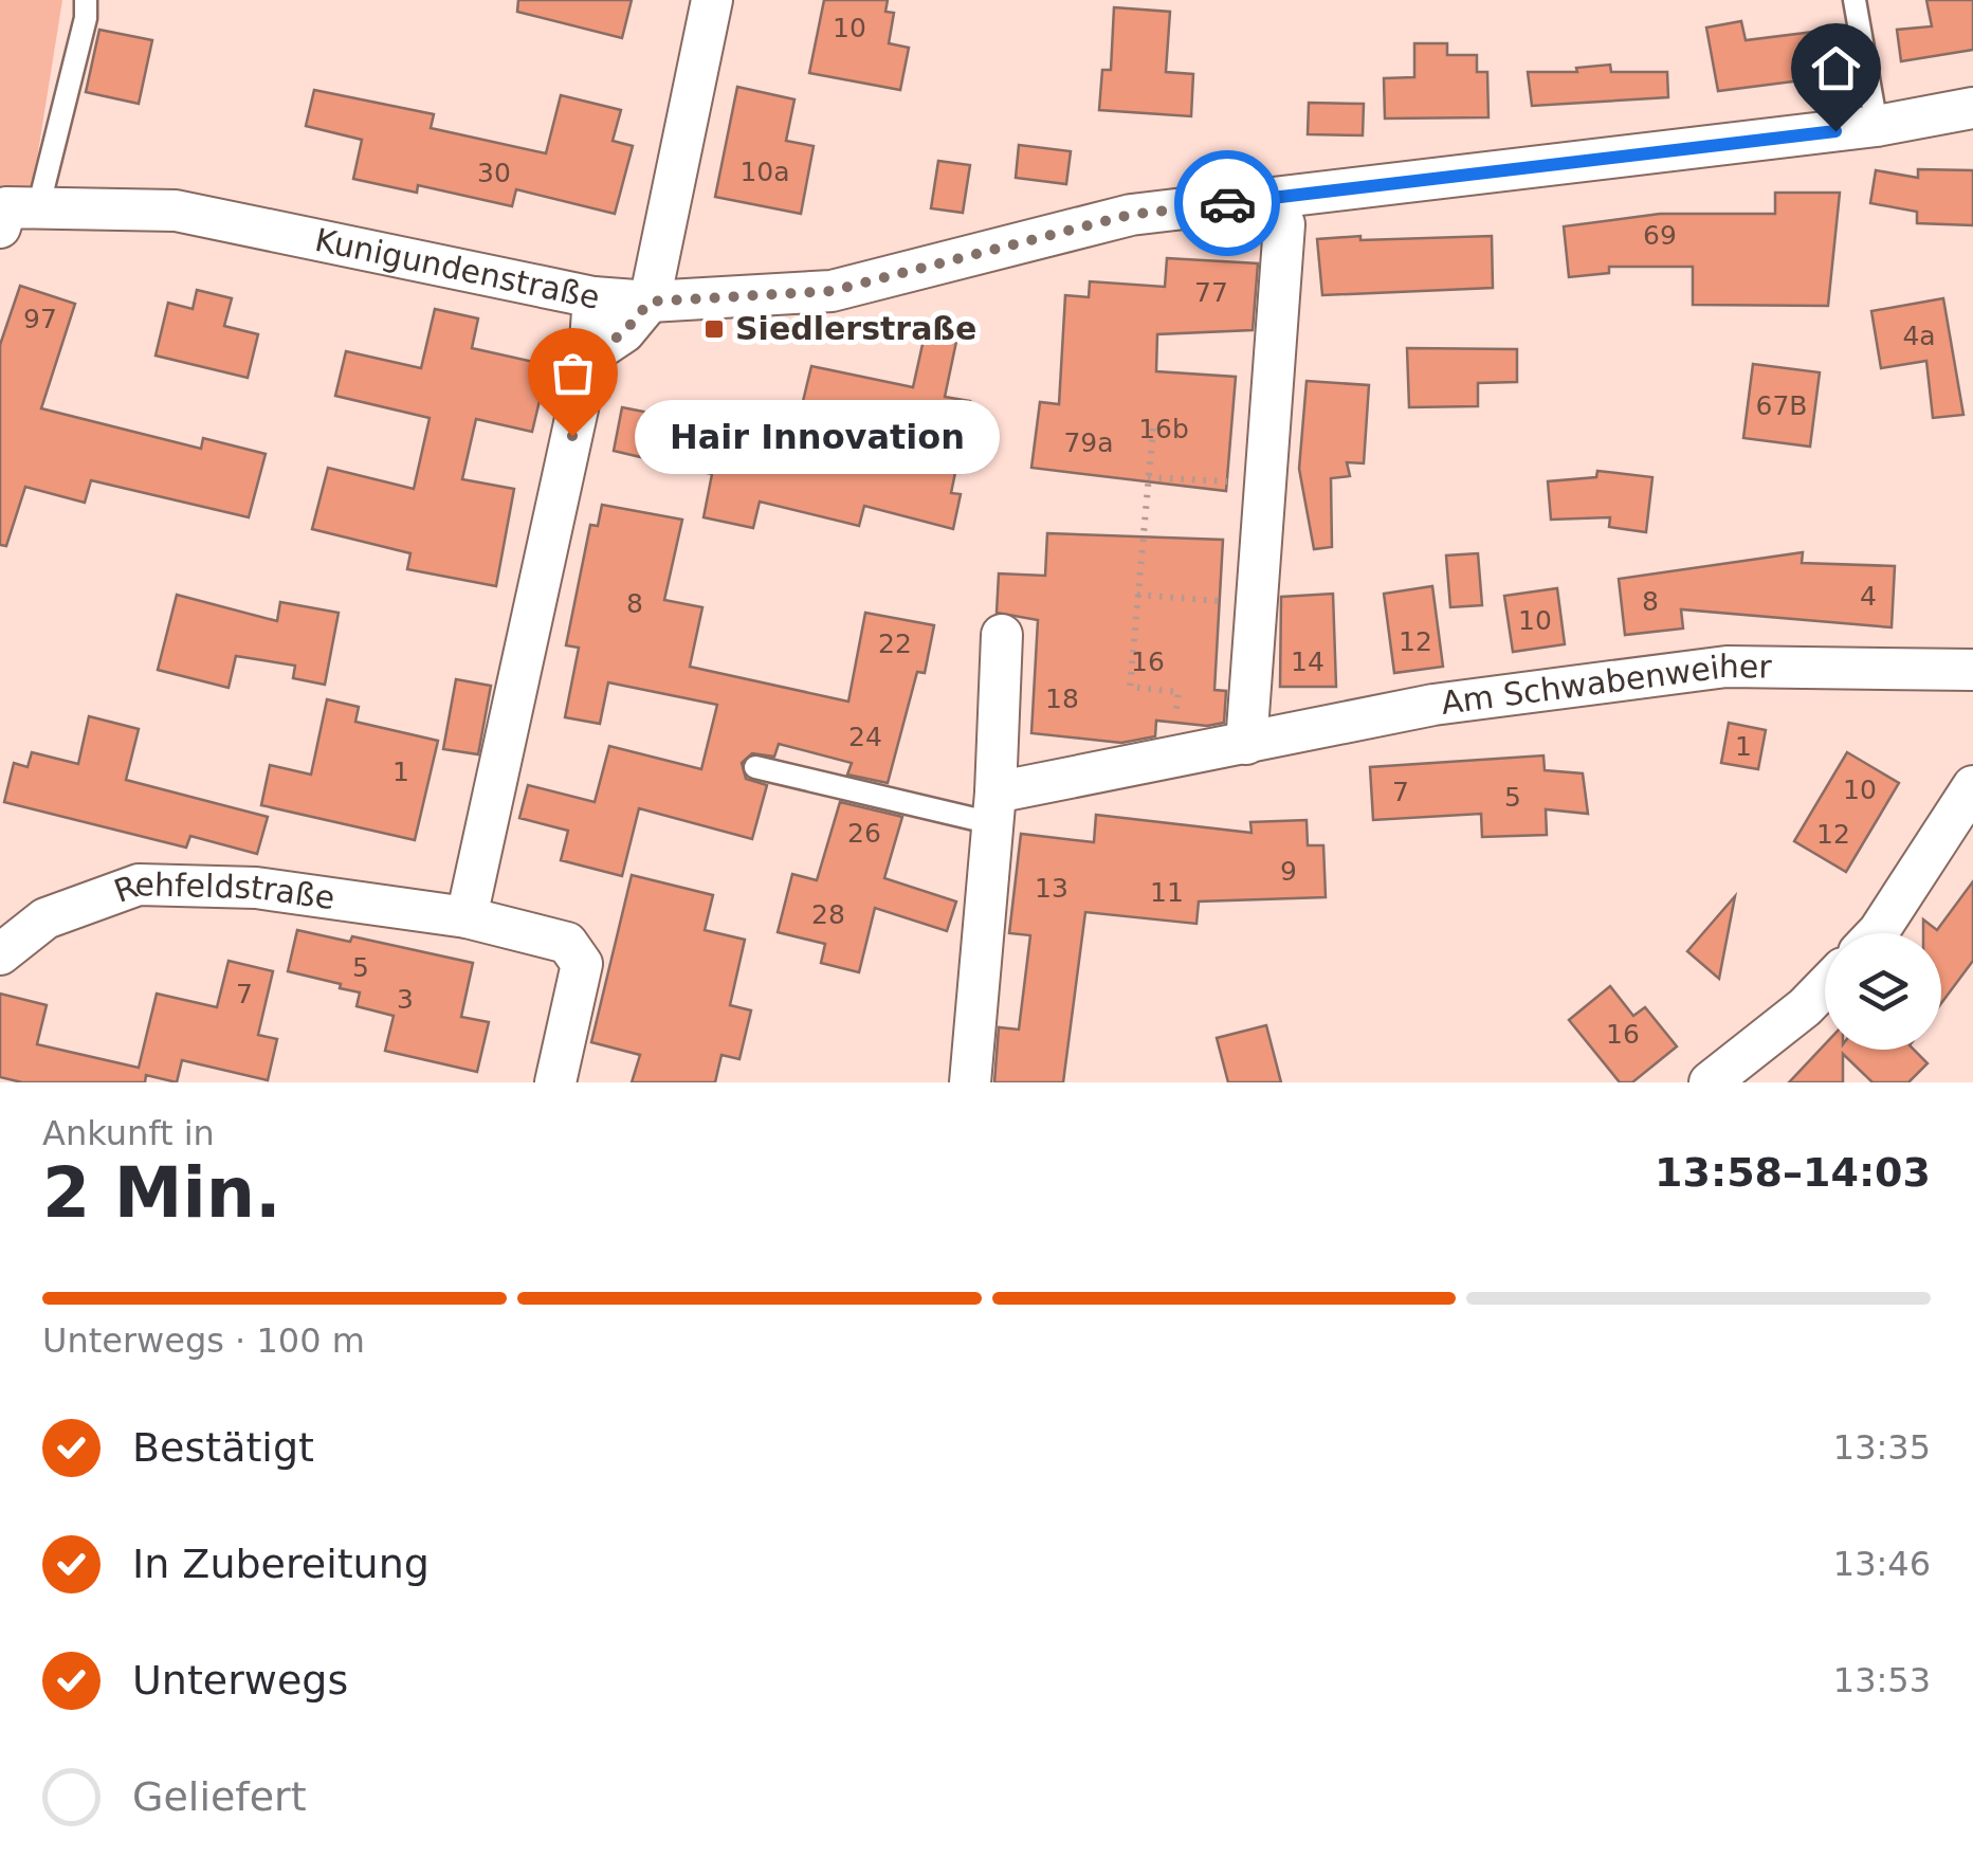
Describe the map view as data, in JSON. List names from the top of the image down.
{
  "streets": {
    "street": ["Kunigundenstraße", "Am Schwabenweiher", "Rehfeldstraße"]
  },
  "places": {
    "transit": ["Siedlerstraße"],
    "other": ["Hair Innovation"]
  },
  "house_numbers": [
    "10",
    "10a",
    "30",
    "69",
    "77",
    "97",
    "4a",
    "67B",
    "16b",
    "79a",
    "4",
    "8",
    "8",
    "10",
    "12",
    "22",
    "16",
    "14",
    "18",
    "24",
    "1",
    "1",
    "10",
    "7",
    "5",
    "26",
    "12",
    "9",
    "13",
    "11",
    "28",
    "5",
    "7",
    "3",
    "16"
  ],
  "page": {
    "bubble": "Hair Innovation",
    "heading": ["2 Min.", "Ankunft in", "13:58–14:03"],
    "bar": "Unterwegs · 100 m",
    "list": [
      ["Bestätigt", "13:35"],
      ["In Zubereitung", "13:46"],
      ["Unterwegs", "13:53"],
      "Geliefert"
    ]
  }
}
